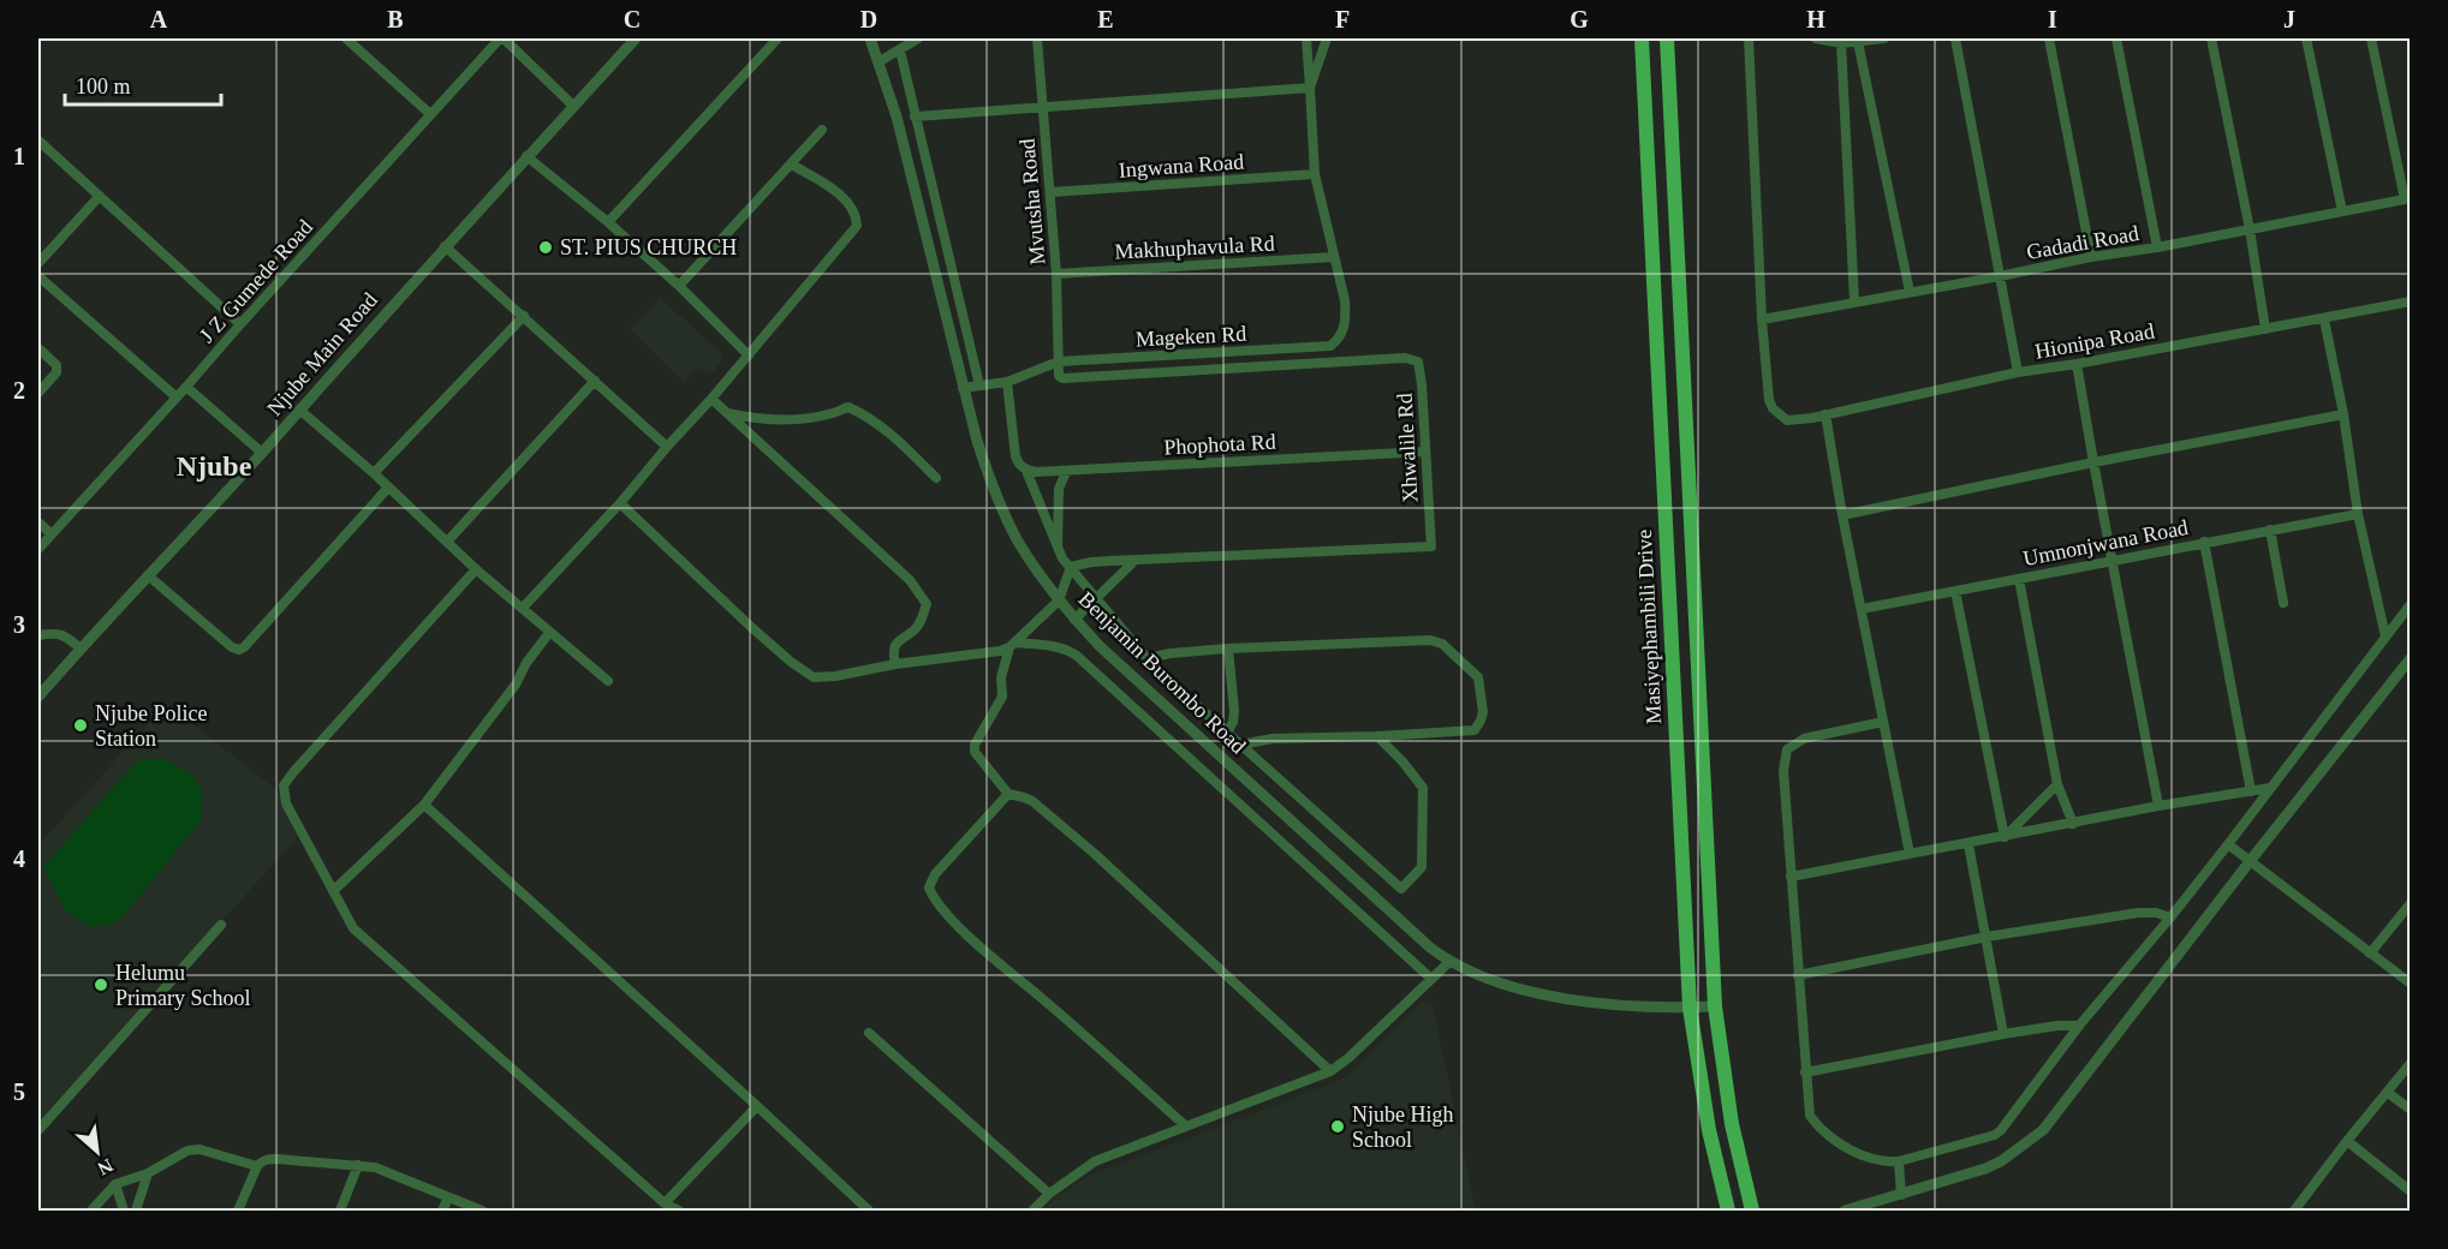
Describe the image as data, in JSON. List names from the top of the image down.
{
  "streets": {
    "main road": ["Masiyephambili Drive"],
    "street": [
      "Ingwana Road",
      "Mvutsha Road",
      "Gadadi Road",
      "Makhuphavula Rd",
      "J Z Gumede Road",
      "Mageken Rd",
      "Hionipa Road",
      "Njube Main Road",
      "Phophota Rd",
      "Xhwalile Rd",
      "Umnonjwana Road",
      "Benjamin Burombo Road"
    ]
  },
  "crossings": [
    ["Ingwana Road", "Mvutsha Road"],
    ["Mvutsha Road", "Makhuphavula Rd"],
    ["Mvutsha Road", "Mageken Rd"],
    ["Mvutsha Road", "Xhwalile Rd"],
    ["Gadadi Road", "Hionipa Road"],
    ["Makhuphavula Rd", "Mageken Rd"],
    ["Mageken Rd", "Xhwalile Rd"],
    ["Mageken Rd", "Benjamin Burombo Road"],
    ["Phophota Rd", "Xhwalile Rd"],
    ["Masiyephambili Drive", "Benjamin Burombo Road"]
  ],
  "districts": ["Njube"],
  "places": [
    "ST. PIUS CHURCH",
    "Njube Police Station",
    "Helumu Primary School",
    "Njube High School"
  ],
  "scale_bar": "100 m",
  "north": "bottom right",
  "grid": {
    "columns": [
      "A",
      "B",
      "C",
      "D",
      "E",
      "F",
      "G",
      "H",
      "I",
      "J"
    ],
    "rows": [
      "1",
      "2",
      "3",
      "4",
      "5"
    ]
  }
}
